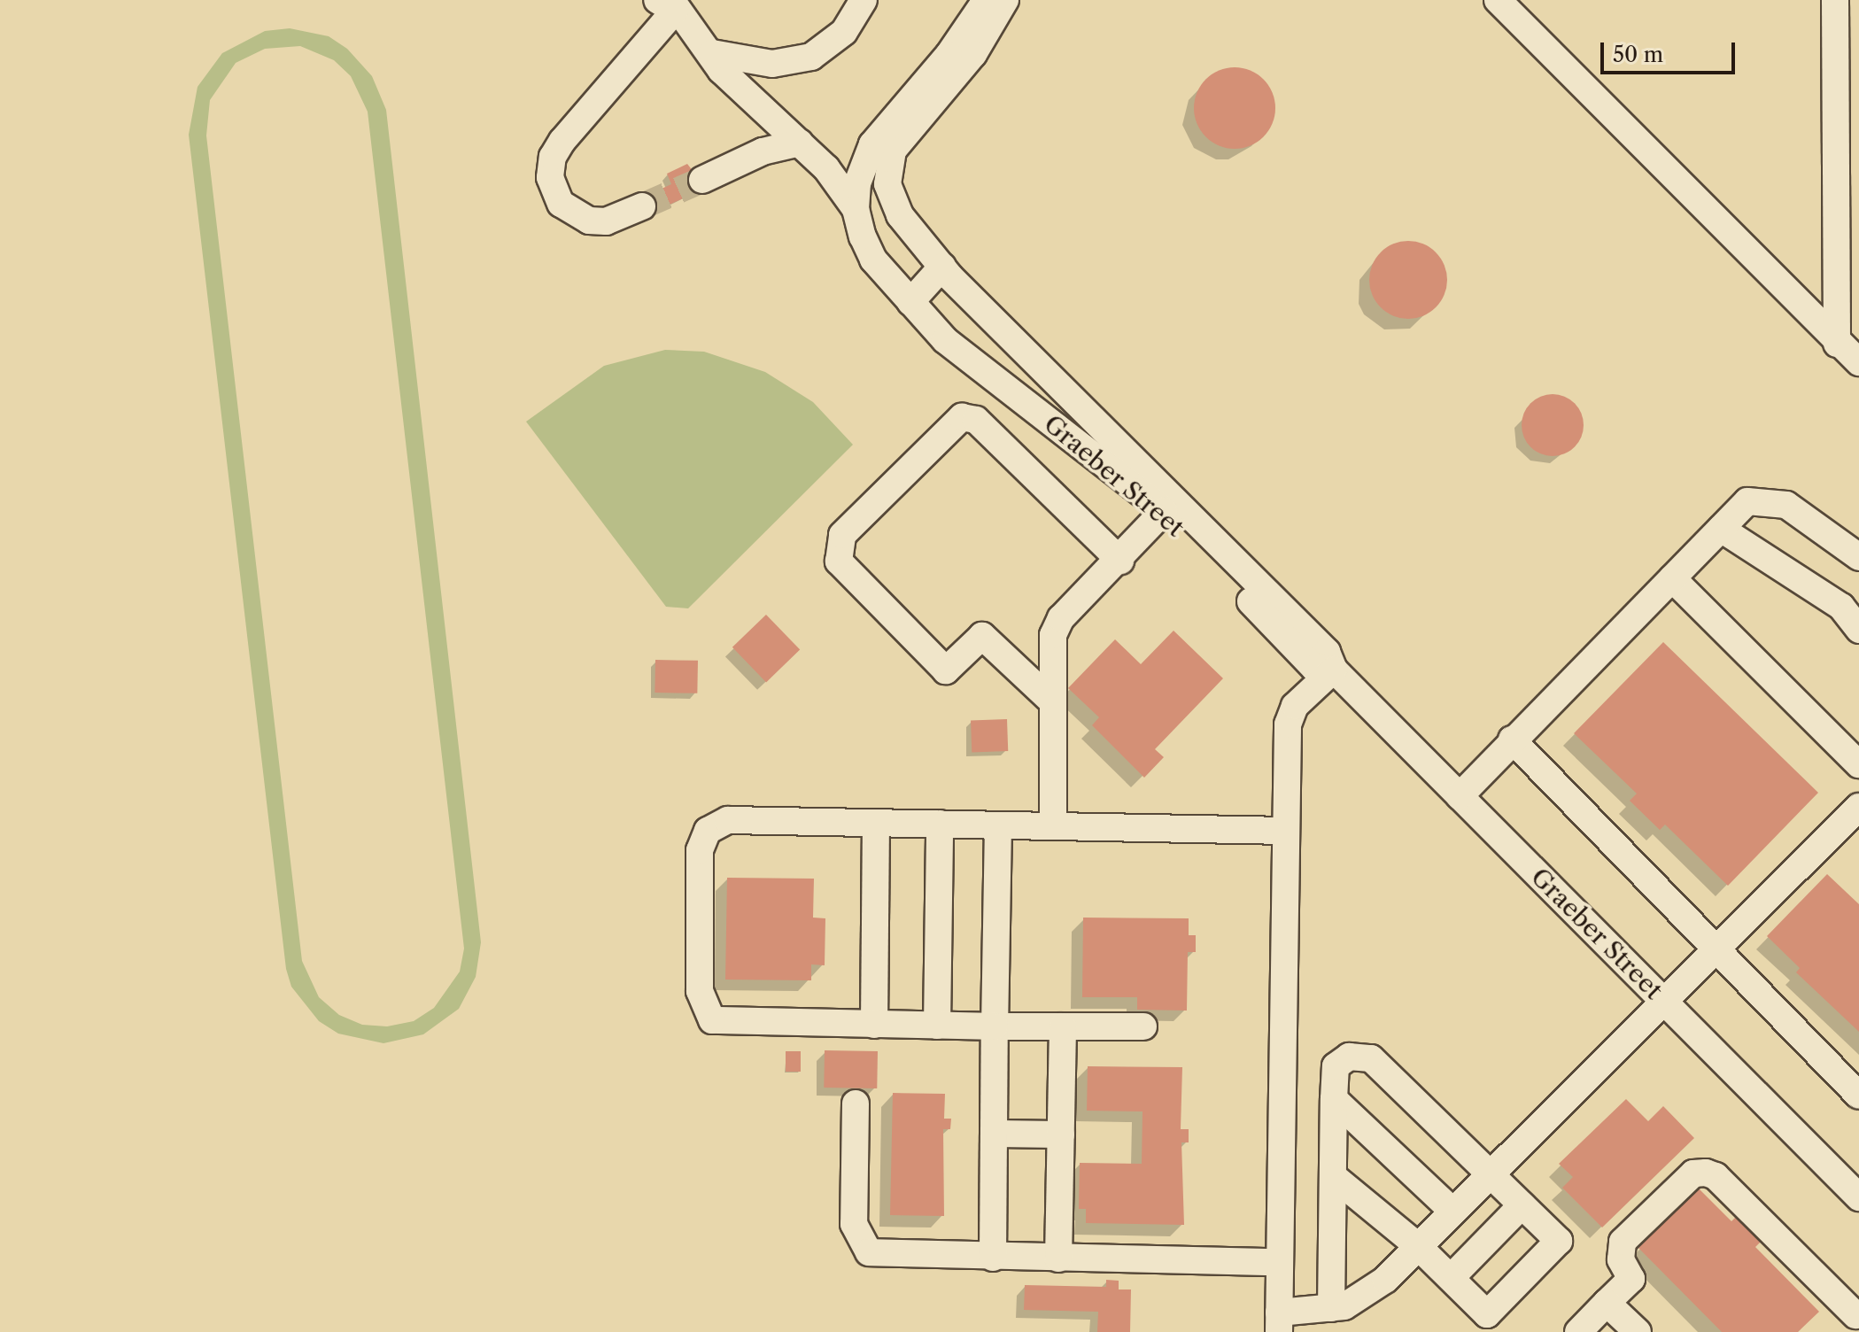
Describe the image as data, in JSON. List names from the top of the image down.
{
  "streets": {
    "street": ["Graeber Street"]
  },
  "scale_bar": "50 m"
}
